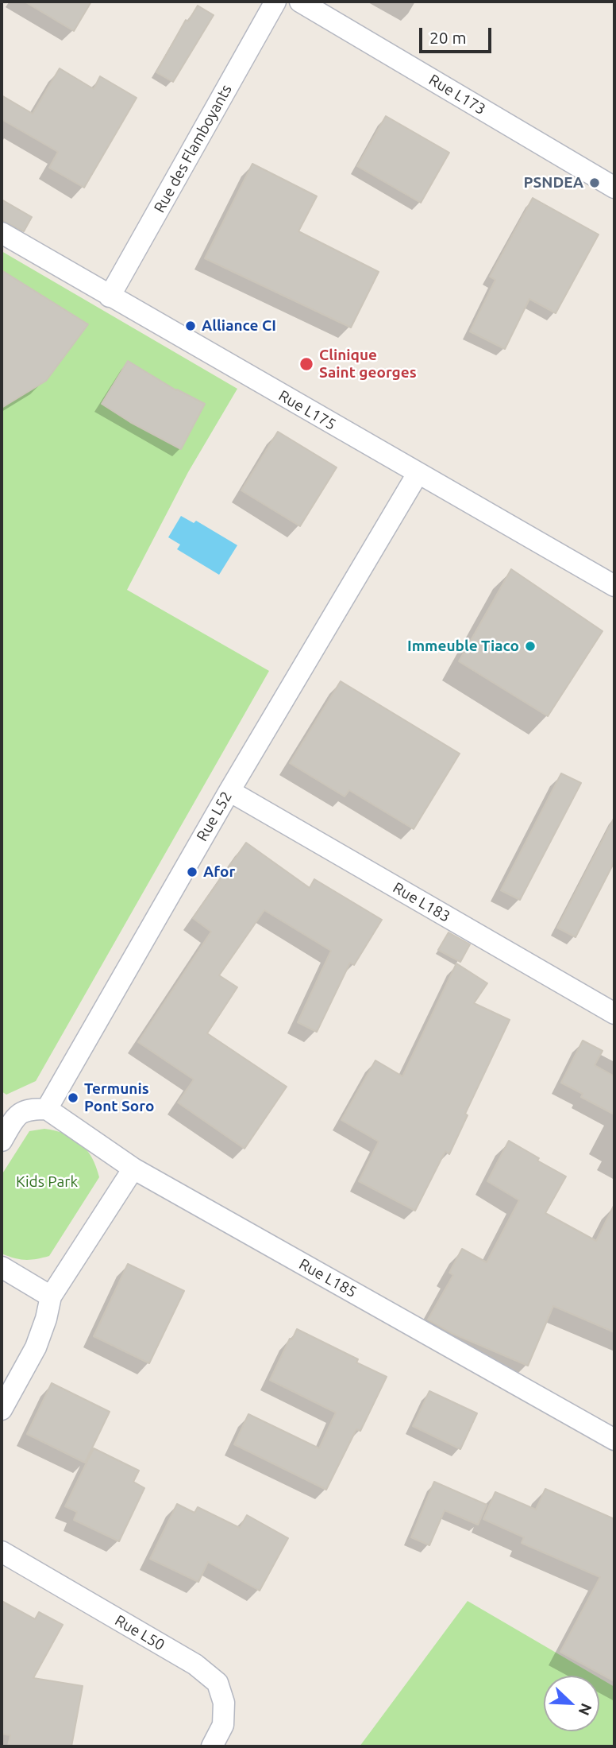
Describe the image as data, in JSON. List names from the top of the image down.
{
  "streets": {
    "street": [
      "Rue L173",
      "Rue des Flamboyants",
      "Rue L175",
      "Rue L52",
      "Rue L183",
      "Rue L185",
      "Rue L50"
    ]
  },
  "crossings": [
    ["Rue des Flamboyants", "Rue L175"],
    ["Rue L175", "Rue L52"],
    ["Rue L52", "Rue L183"],
    ["Rue L52", "Rue L185"]
  ],
  "parks": ["Kids Park"],
  "places": [
    "PSNDEA",
    "Alliance CI",
    "Clinique Saint georges",
    "Immeuble Tiaco",
    "Afor",
    "Termunis Pont Soro"
  ],
  "scale_bar": "20 m",
  "north": "bottom right"
}
